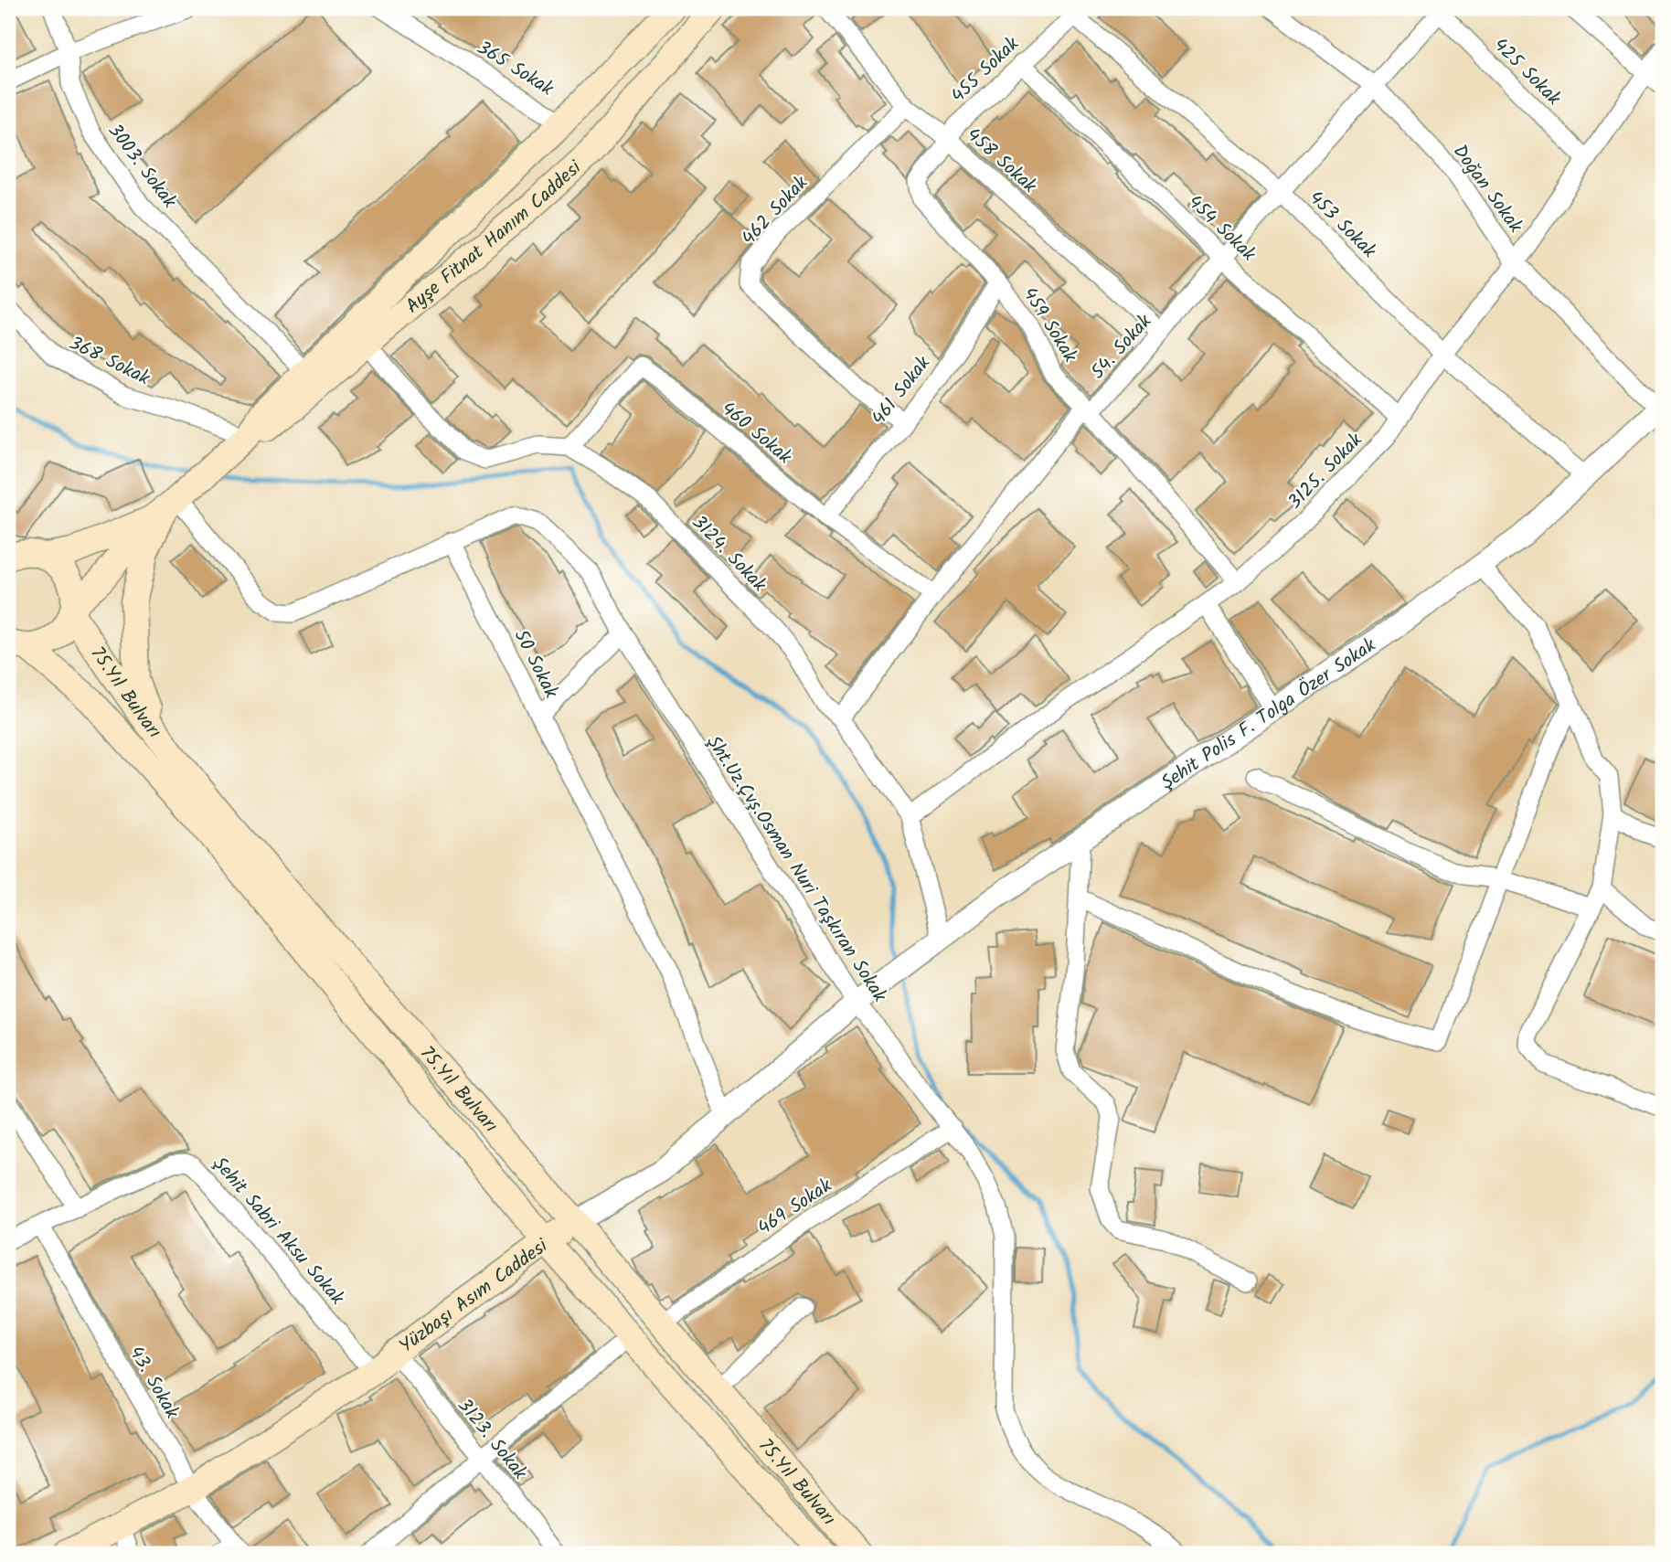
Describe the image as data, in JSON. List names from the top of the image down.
{
  "streets": {
    "main road": ["Ayşe Fitnat Hanım Caddesi", "75.Yıl Bulvarı", "Yüzbaşı Asım Caddesi"],
    "street": [
      "365 Sokak",
      "455 Sokak",
      "425 Sokak",
      "458 Sokak",
      "3003. Sokak",
      "Doğan Sokak",
      "462 Sokak",
      "453 Sokak",
      "454 Sokak",
      "459 Sokak",
      "54. Sokak",
      "368 Sokak",
      "461 Sokak",
      "460 Sokak",
      "3125. Sokak",
      "3124. Sokak",
      "50 Sokak",
      "Şehit Polis F. Tolga Özer Sokak",
      "Şht.Uz.Çvş.Osman Nuri Taşkıran Sokak",
      "469 Sokak",
      "Şehit Sabri Aksu Sokak",
      "43. Sokak",
      "3123. Sokak"
    ]
  },
  "crossings": [
    ["365 Sokak", "Ayşe Fitnat Hanım Caddesi"],
    ["455 Sokak", "458 Sokak"],
    ["455 Sokak", "453 Sokak"],
    ["455 Sokak", "454 Sokak"],
    ["455 Sokak", "459 Sokak"],
    ["425 Sokak", "54. Sokak"],
    ["425 Sokak", "3125. Sokak"],
    ["458 Sokak", "462 Sokak"],
    ["458 Sokak", "459 Sokak"],
    ["458 Sokak", "54. Sokak"],
    ["3003. Sokak", "Ayşe Fitnat Hanım Caddesi"],
    ["Doğan Sokak", "54. Sokak"],
    ["Doğan Sokak", "3125. Sokak"],
    ["Doğan Sokak", "Şehit Polis F. Tolga Özer Sokak"],
    ["462 Sokak", "461 Sokak"],
    ["453 Sokak", "54. Sokak"],
    ["453 Sokak", "3125. Sokak"],
    ["453 Sokak", "Şehit Polis F. Tolga Özer Sokak"],
    ["454 Sokak", "54. Sokak"],
    ["454 Sokak", "3125. Sokak"],
    ["Ayşe Fitnat Hanım Caddesi", "368 Sokak"],
    ["Ayşe Fitnat Hanım Caddesi", "3124. Sokak"],
    ["Ayşe Fitnat Hanım Caddesi", "75.Yıl Bulvarı"],
    ["459 Sokak", "54. Sokak"],
    ["459 Sokak", "461 Sokak"],
    ["459 Sokak", "3125. Sokak"],
    ["54. Sokak", "460 Sokak"],
    ["54. Sokak", "3124. Sokak"],
    ["461 Sokak", "460 Sokak"],
    ["460 Sokak", "3124. Sokak"],
    ["3125. Sokak", "3124. Sokak"],
    ["3124. Sokak", "Şehit Polis F. Tolga Özer Sokak"],
    ["50 Sokak", "Şht.Uz.Çvş.Osman Nuri Taşkıran Sokak"],
    ["50 Sokak", "Yüzbaşı Asım Caddesi"],
    ["75.Yıl Bulvarı", "469 Sokak"],
    ["75.Yıl Bulvarı", "Yüzbaşı Asım Caddesi"],
    ["Şehit Polis F. Tolga Özer Sokak", "Şht.Uz.Çvş.Osman Nuri Taşkıran Sokak"],
    ["Şehit Polis F. Tolga Özer Sokak", "Yüzbaşı Asım Caddesi"],
    ["Şht.Uz.Çvş.Osman Nuri Taşkıran Sokak", "469 Sokak"],
    ["Şht.Uz.Çvş.Osman Nuri Taşkıran Sokak", "Yüzbaşı Asım Caddesi"],
    ["Şehit Sabri Aksu Sokak", "Yüzbaşı Asım Caddesi"],
    ["Yüzbaşı Asım Caddesi", "43. Sokak"],
    ["Yüzbaşı Asım Caddesi", "3123. Sokak"]
  ]
}
